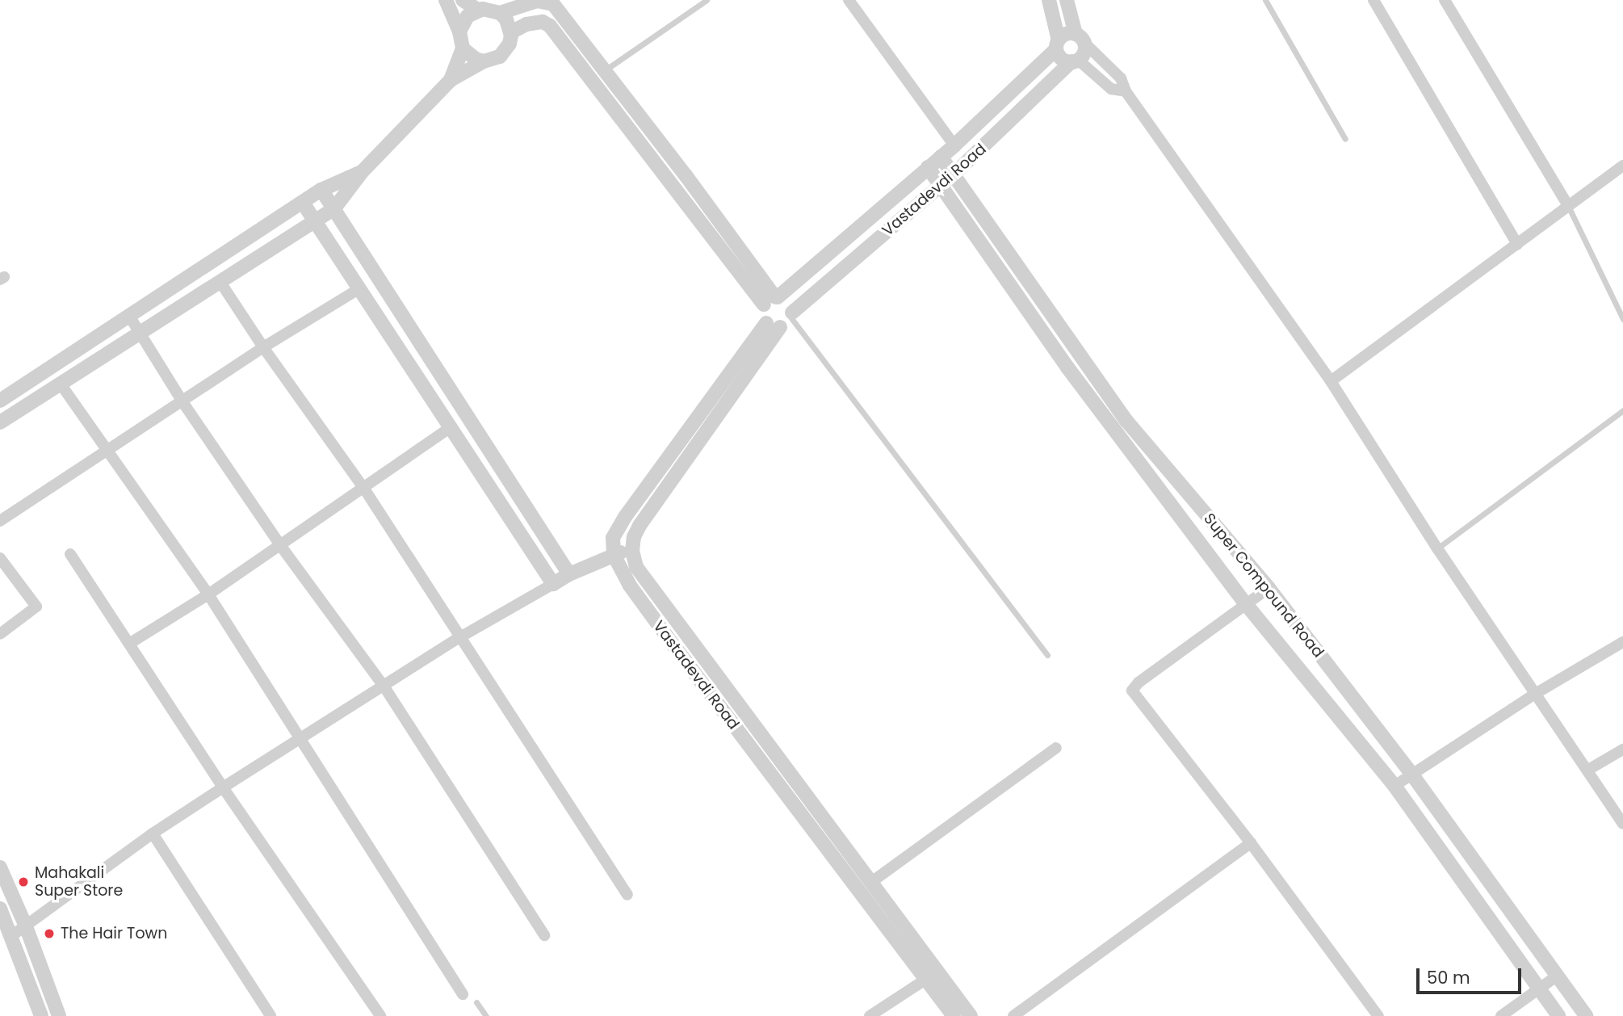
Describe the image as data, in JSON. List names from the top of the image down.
{
  "streets": {
    "street": ["Vastadevdi Road", "Super Compound Road"]
  },
  "crossings": [
    ["Vastadevdi Road", "Super Compound Road"]
  ],
  "places": ["Mahakali Super Store", "The Hair Town"],
  "scale_bar": "50 m"
}
